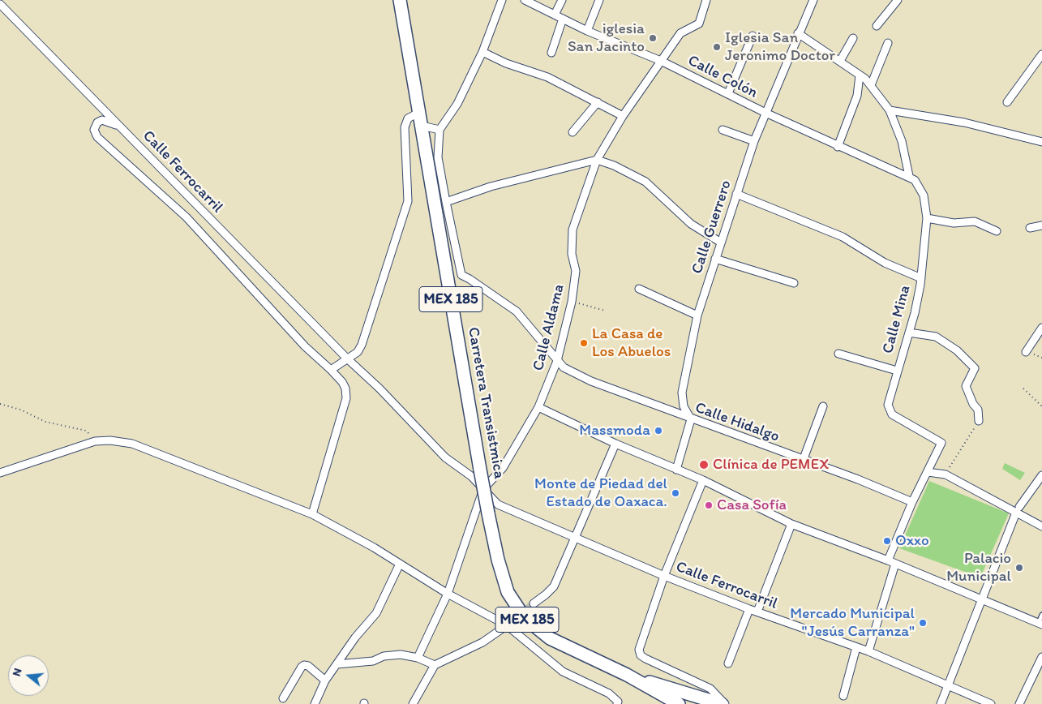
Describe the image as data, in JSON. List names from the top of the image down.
{
  "streets": {
    "main road": ["MEX 185", "Carretera Transistmica"],
    "street": [
      "Calle Colón",
      "Calle Ferrocarril",
      "Calle Guerrero",
      "Calle Mina",
      "Calle Aldama",
      "Calle Hidalgo"
    ]
  },
  "crossings": [
    ["Calle Colón", "Calle Guerrero"],
    ["Calle Colón", "Calle Mina"],
    ["Calle Colón", "Calle Aldama"],
    ["Calle Ferrocarril", "Calle Aldama"],
    ["Calle Guerrero", "Calle Hidalgo"],
    ["Calle Aldama", "Calle Hidalgo"]
  ],
  "places": [
    "iglesia San Jacinto",
    "Iglesia San Jeronimo Doctor",
    "La Casa de Los Abuelos",
    "Massmoda",
    "Clínica de PEMEX",
    "Monte de Piedad del Estado de Oaxaca.",
    "Casa Sofía",
    "Oxxo",
    "Palacio Municipal",
    "Mercado Municipal \"Jesús Carranza\""
  ],
  "north": "left"
}
